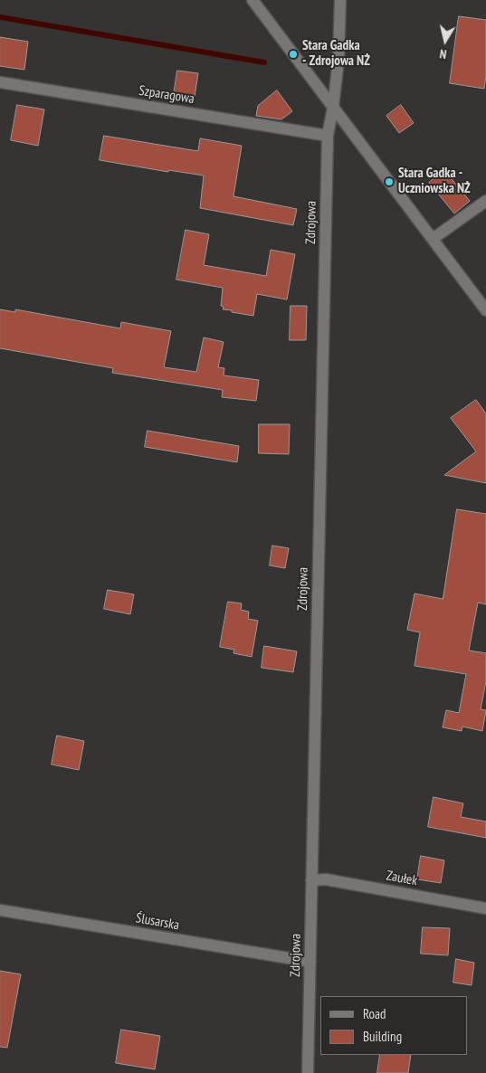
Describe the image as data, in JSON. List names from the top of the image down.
{
  "streets": {
    "street": [
      "Szparagowa",
      "Zdrojowa",
      "Zaułek",
      "Ślusarska"
    ]
  },
  "crossings": [
    ["Szparagowa", "Zdrojowa"],
    ["Zdrojowa", "Zaułek"],
    ["Zdrojowa", "Ślusarska"]
  ],
  "places": ["Stara Gadka - Zdrojowa NŻ", "Stara Gadka - Uczniowska NŻ"],
  "legend": ["Road", "Building"],
  "north": "bottom"
}
